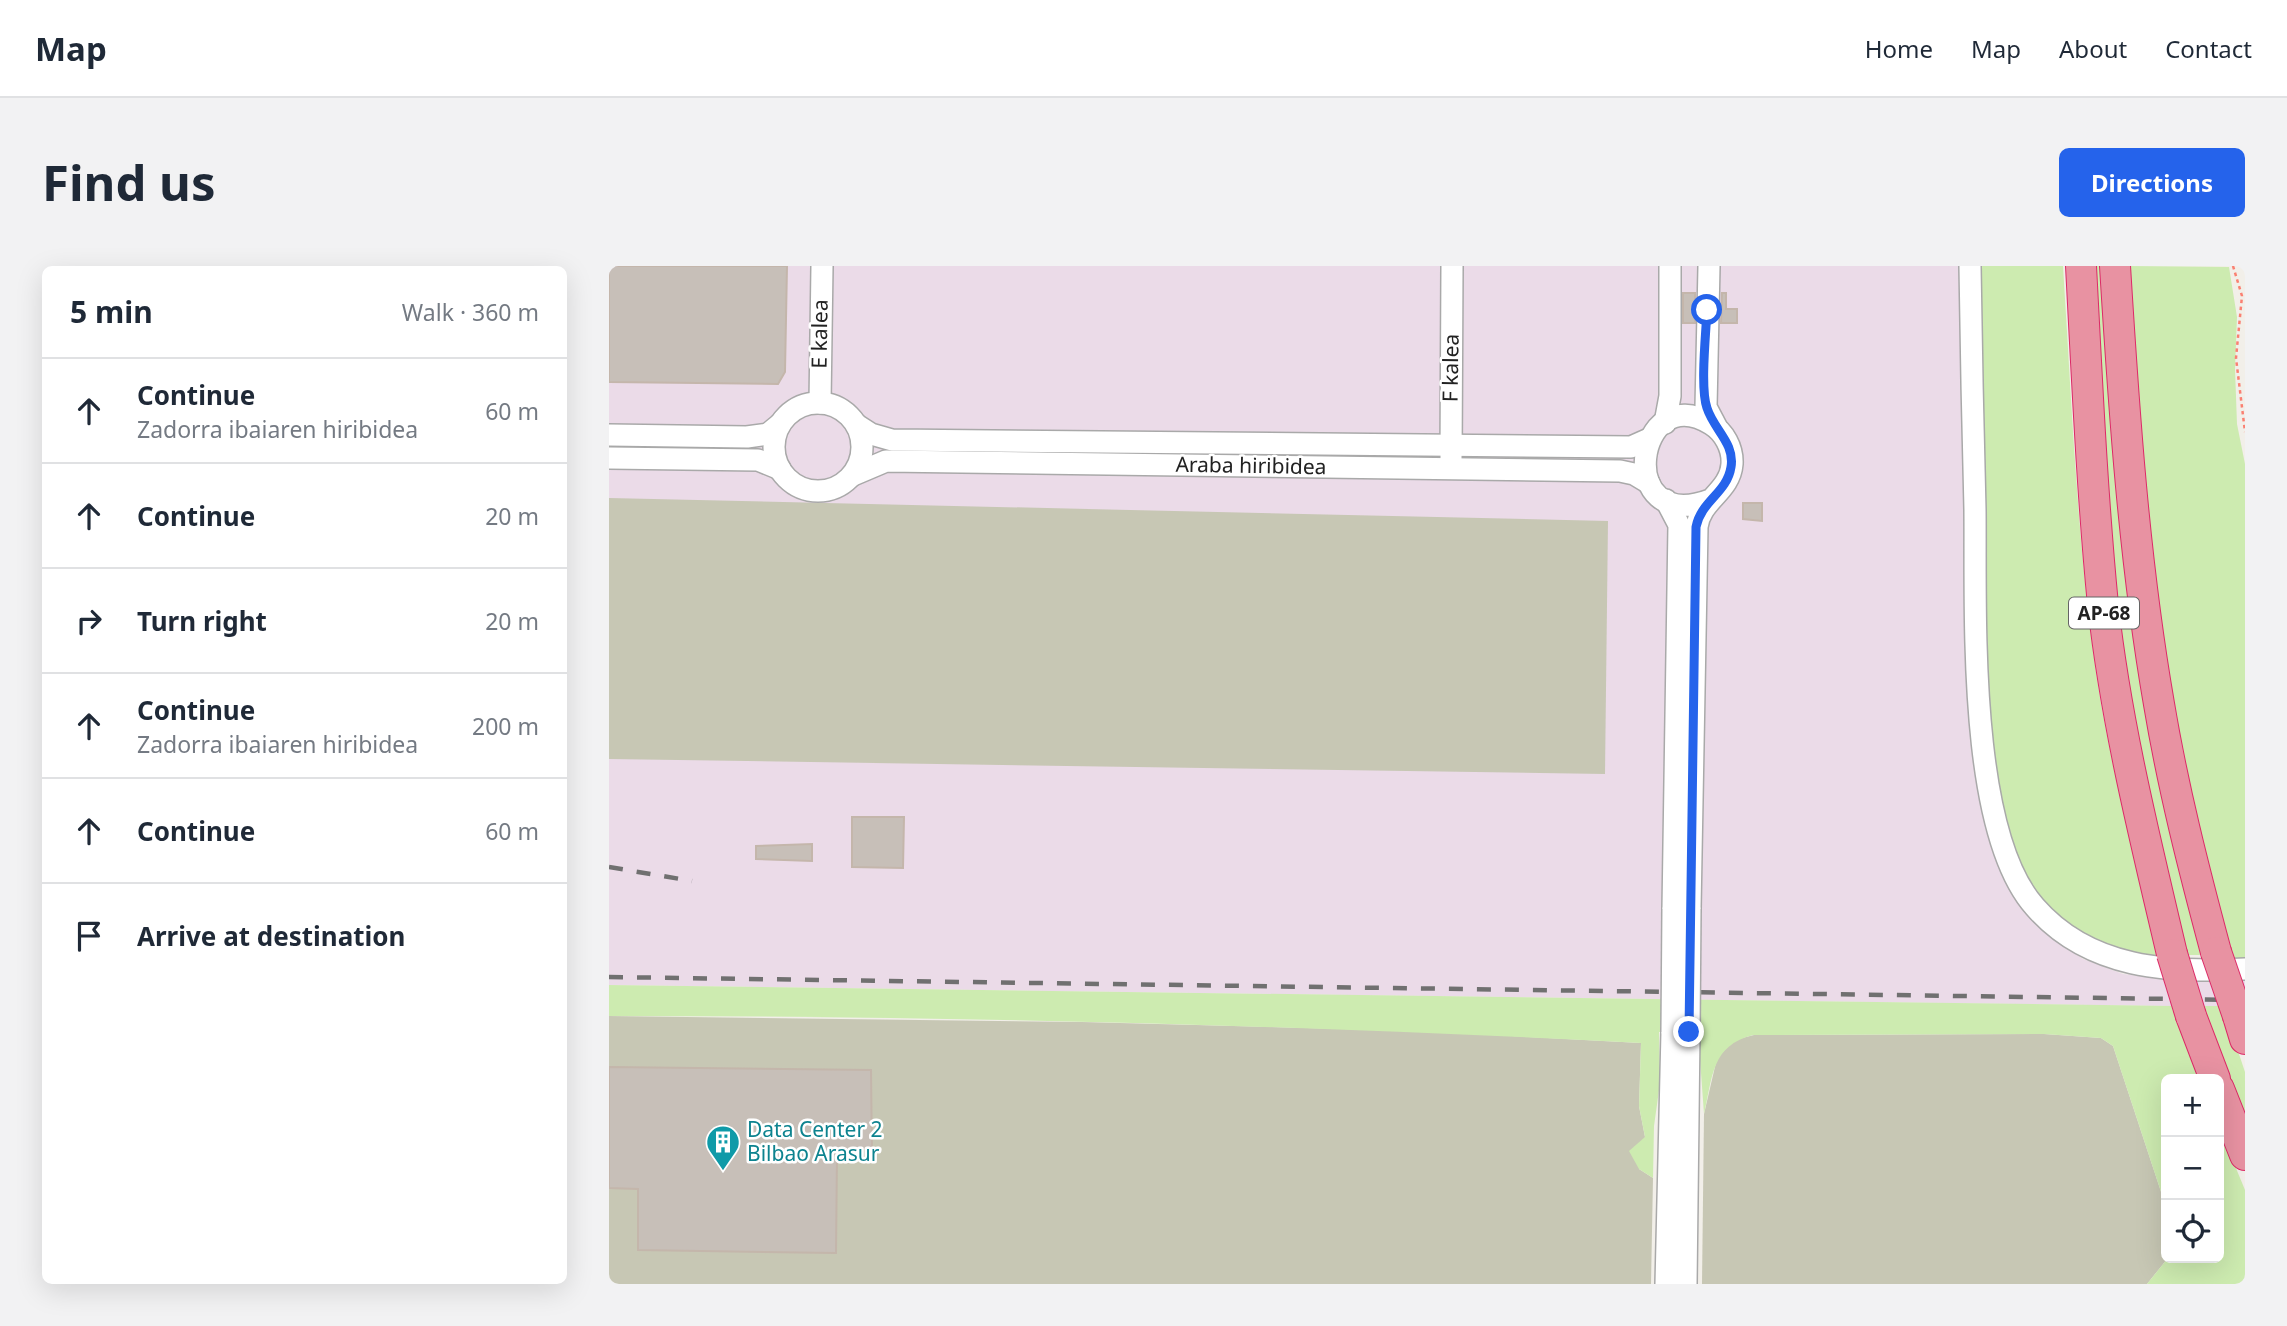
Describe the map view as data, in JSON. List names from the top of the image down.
{
  "streets": {
    "highway": ["AP-68"],
    "street": ["E kalea", "F kalea", "Araba hiribidea"]
  },
  "crossings": [
    ["E kalea", "Araba hiribidea"],
    ["F kalea", "Araba hiribidea"]
  ],
  "places": {
    "building": ["Data Center 2 Bilbao Arasur"]
  },
  "page": {
    "header": "Map",
    "nav": [
      "Home",
      "Map",
      "About",
      "Contact"
    ],
    "buttons": "Directions",
    "title": "Find us",
    "heading": ["5 min", "Walk · 360 m"],
    "list": [
      ["Continue", "Zadorra ibaiaren hiribidea", "60 m"],
      ["Continue", "20 m"],
      ["Turn right", "20 m"],
      ["Continue", "Zadorra ibaiaren hiribidea", "200 m"],
      ["Continue", "60 m"],
      "Arrive at destination"
    ],
    "map_buttons": ["+", "−"]
  }
}
